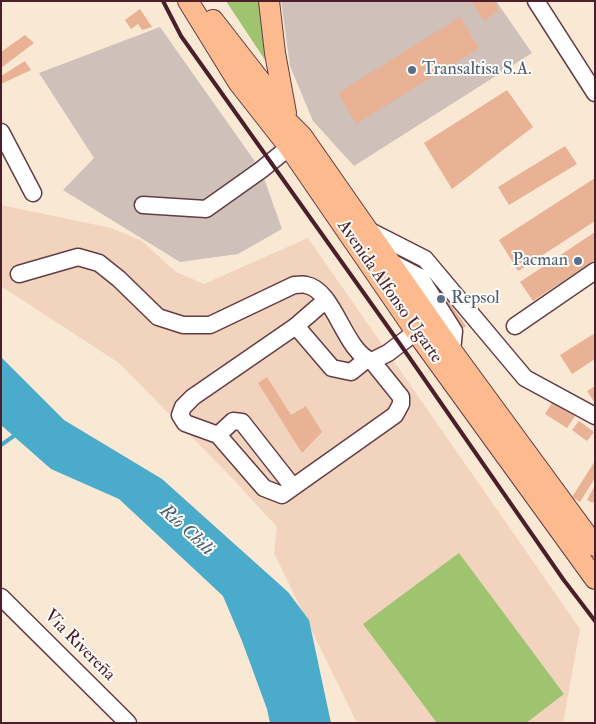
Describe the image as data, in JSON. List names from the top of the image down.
{
  "streets": {
    "main road": ["Avenida Alfonso Ugarte"],
    "street": ["Via Rivereña"]
  },
  "water": ["Río Chili"],
  "places": ["Transaltisa S.A.", "Pacman", "Repsol"]
}
